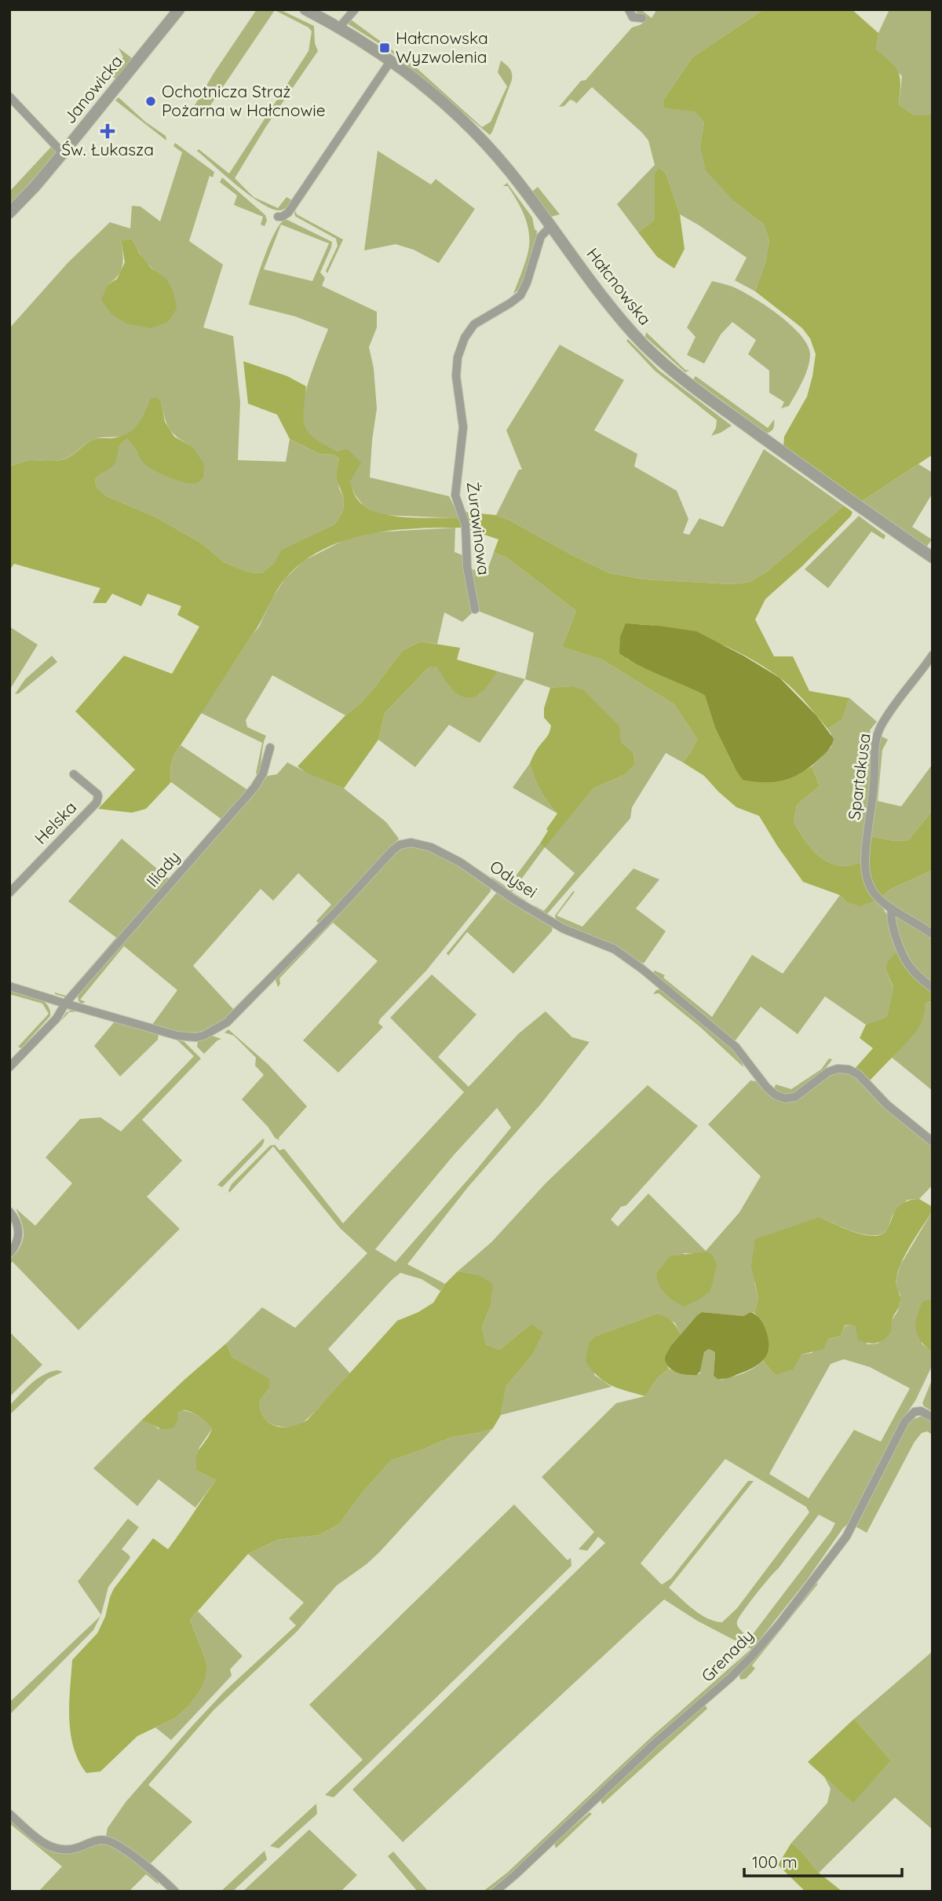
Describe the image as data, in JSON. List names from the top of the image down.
{
  "streets": {
    "street": [
      "Janowicka",
      "Hałcnowska",
      "Żurawinowa",
      "Spartakusa",
      "Helska",
      "Iliady",
      "Odysei",
      "Grenady"
    ]
  },
  "crossings": [
    ["Hałcnowska", "Żurawinowa"],
    ["Iliady", "Odysei"]
  ],
  "places": {
    "transit": ["Hałcnowska Wyzwolenia"],
    "other": ["Ochotnicza Straż Pożarna w Hałcnowie"],
    "health": ["Św. Łukasza"]
  },
  "scale_bar": "100 m"
}
